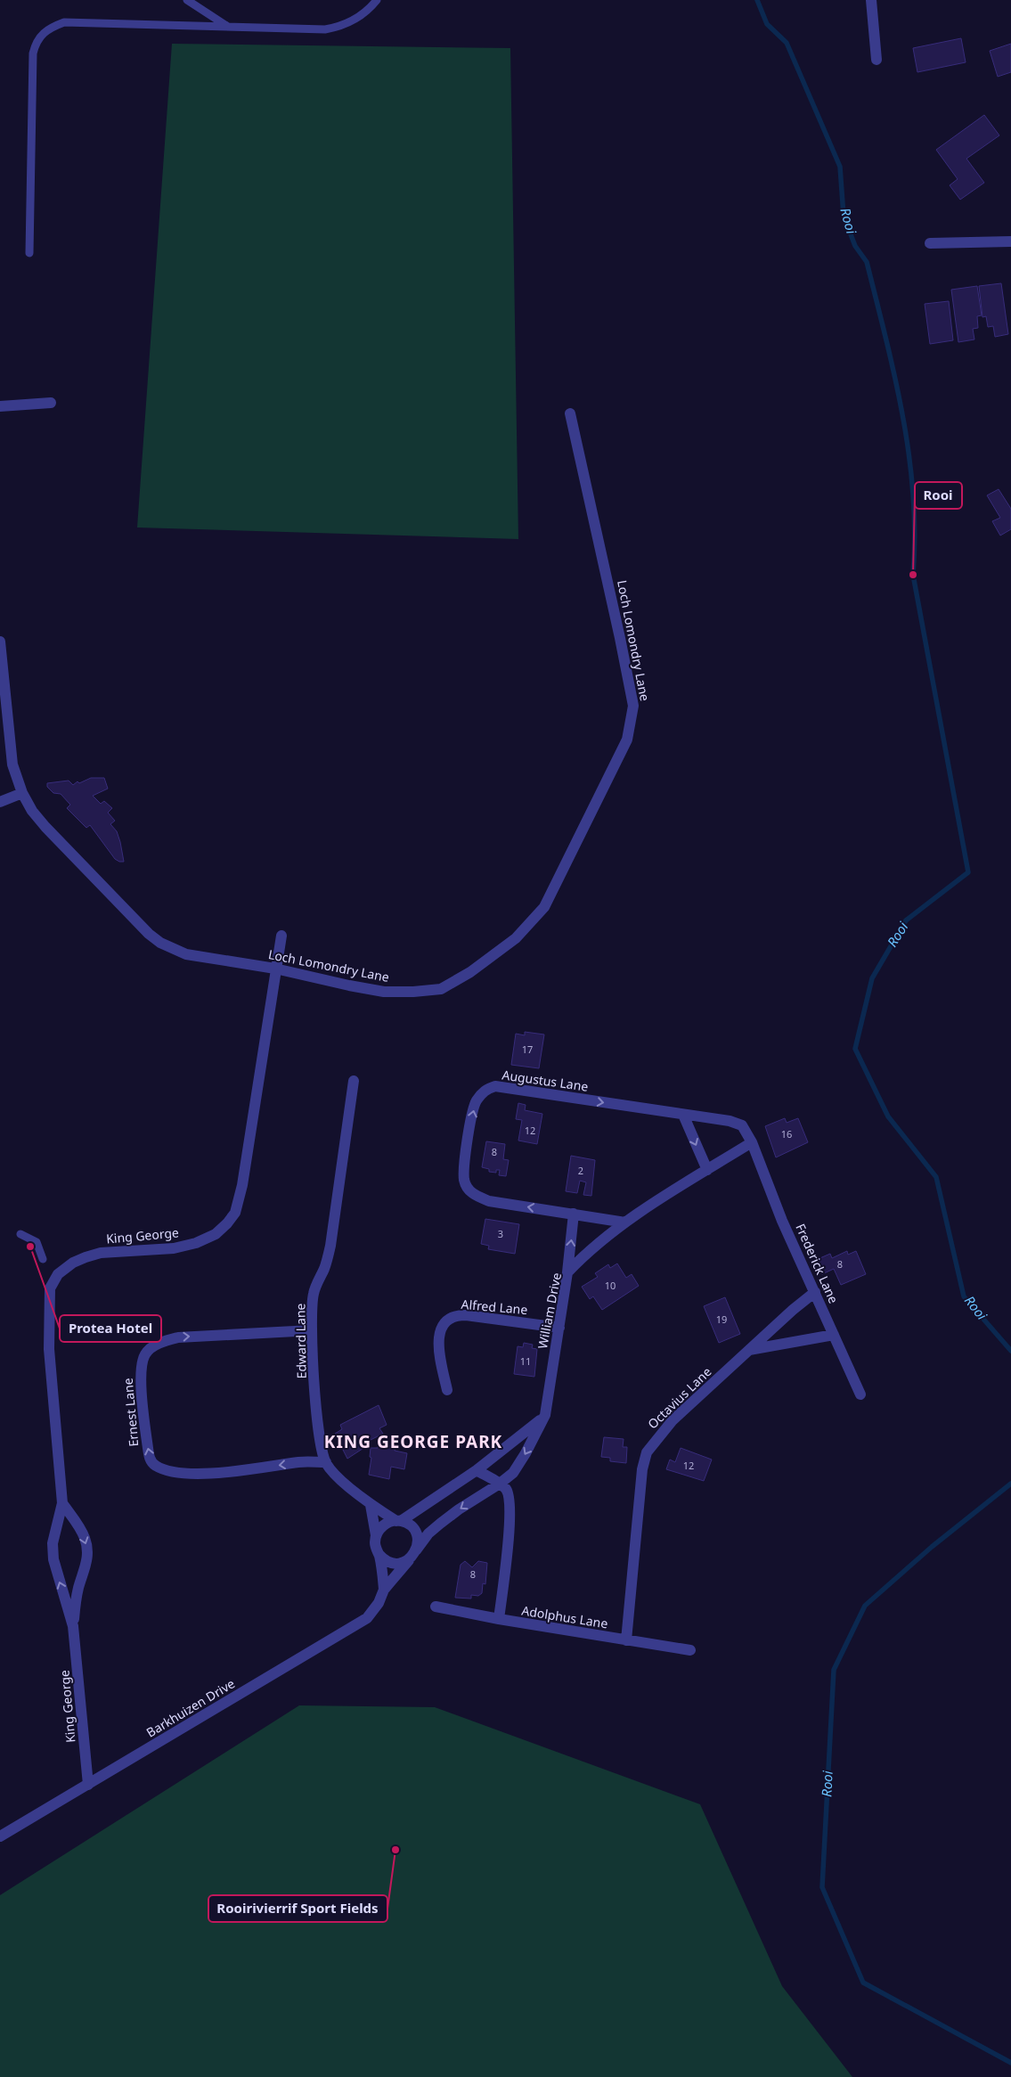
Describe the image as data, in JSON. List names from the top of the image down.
{
  "streets": {
    "street": [
      "Loch Lomondry Lane",
      "Augustus Lane",
      "King George",
      "Frederick Lane",
      "Alfred Lane",
      "William Drive",
      "Edward Lane",
      "Octavius Lane",
      "Ernest Lane",
      "Adolphus Lane",
      "Barkhuizen Drive"
    ]
  },
  "crossings": [
    ["Loch Lomondry Lane", "King George"],
    ["Augustus Lane", "Frederick Lane"],
    ["Augustus Lane", "William Drive"],
    ["King George", "Barkhuizen Drive"],
    ["Frederick Lane", "William Drive"],
    ["Frederick Lane", "Octavius Lane"],
    ["Alfred Lane", "William Drive"],
    ["William Drive", "Barkhuizen Drive"],
    ["Edward Lane", "Ernest Lane"],
    ["Octavius Lane", "Adolphus Lane"]
  ],
  "districts": ["KING GEORGE PARK"],
  "water": ["Rooi"],
  "places": ["Rooi", "Protea Hotel", "Rooirivierrif Sport Fields"],
  "house_numbers": [
    "17",
    "12",
    "16",
    "8",
    "2",
    "3",
    "8",
    "10",
    "19",
    "11",
    "12",
    "8"
  ]
}
